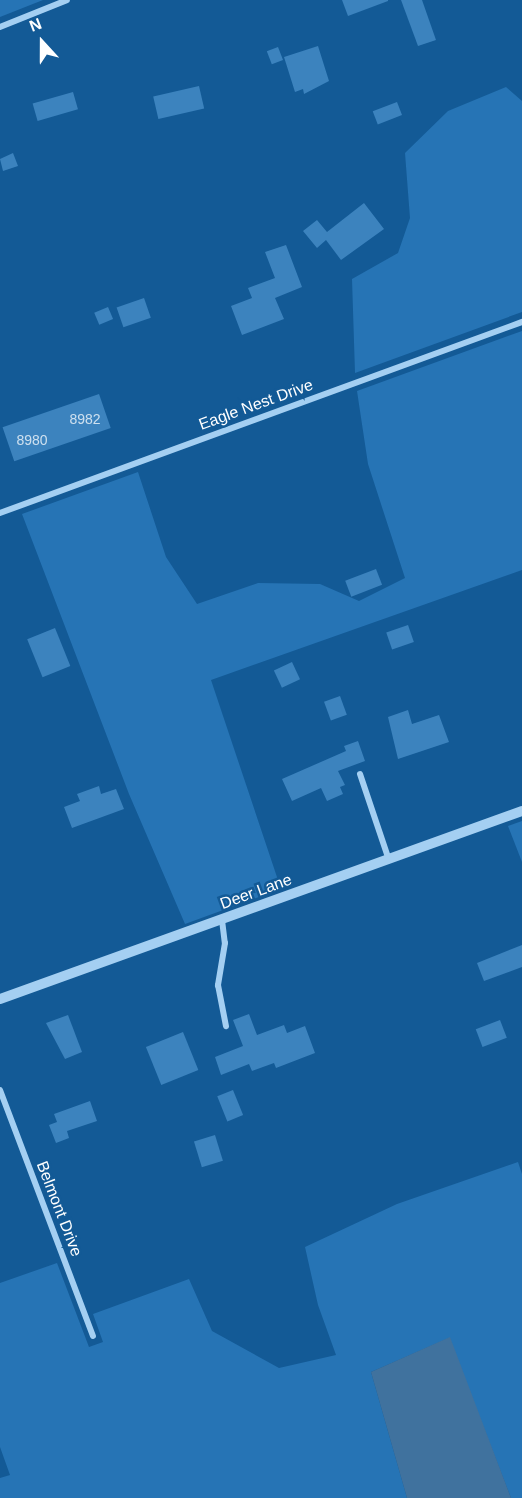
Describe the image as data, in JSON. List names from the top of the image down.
{
  "streets": {
    "street": ["Eagle Nest Drive", "Deer Lane", "Belmont Drive"]
  },
  "house_numbers": ["8982", "8980"],
  "north": "top"
}
